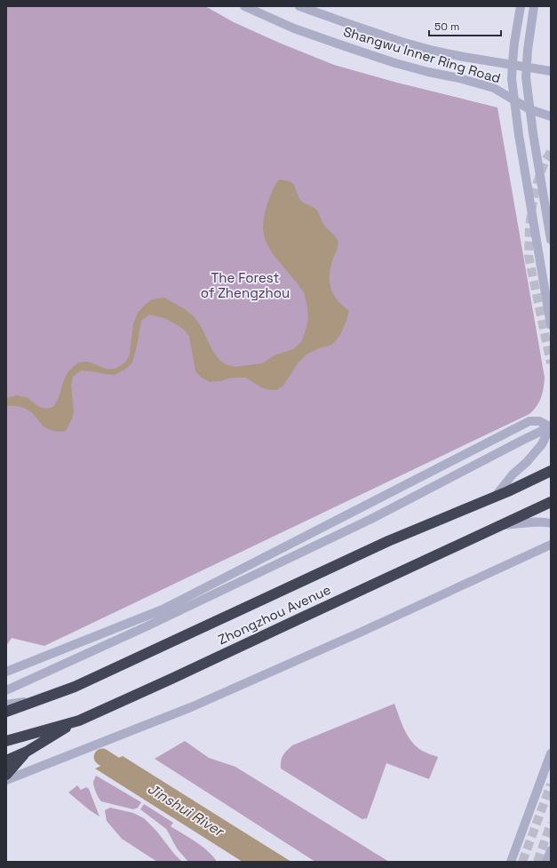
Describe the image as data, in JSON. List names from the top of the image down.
{
  "streets": {
    "highway": ["Zhongzhou Avenue"],
    "street": ["Shangwu Inner Ring Road"]
  },
  "water": ["Jinshui River"],
  "parks": ["The Forest of Zhengzhou"],
  "scale_bar": "50 m"
}
